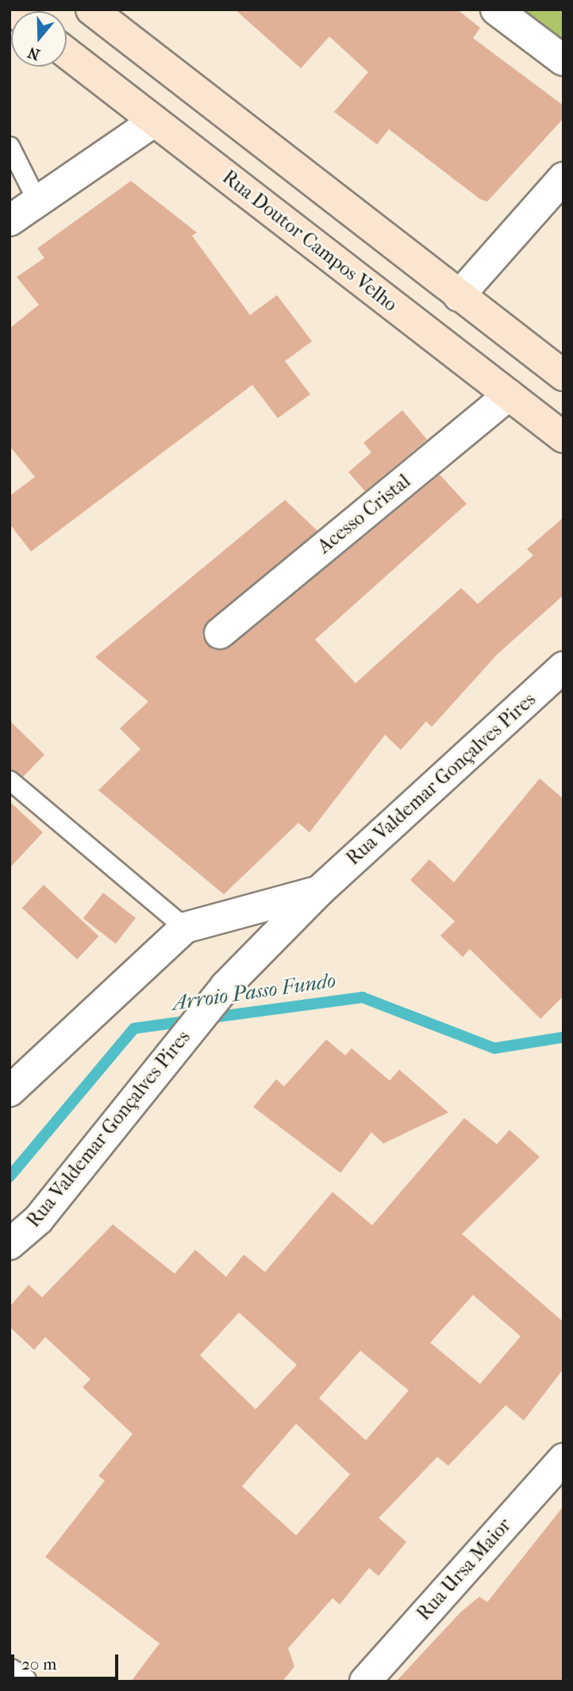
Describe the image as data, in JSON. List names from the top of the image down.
{
  "streets": {
    "main road": ["Rua Doutor Campos Velho"],
    "street": ["Acesso Cristal", "Rua Valdemar Gonçalves Pires", "Rua Ursa Maior"]
  },
  "crossings": [
    ["Rua Doutor Campos Velho", "Acesso Cristal"]
  ],
  "water": ["Arroio Passo Fundo"],
  "scale_bar": "20 m",
  "north": "bottom"
}
